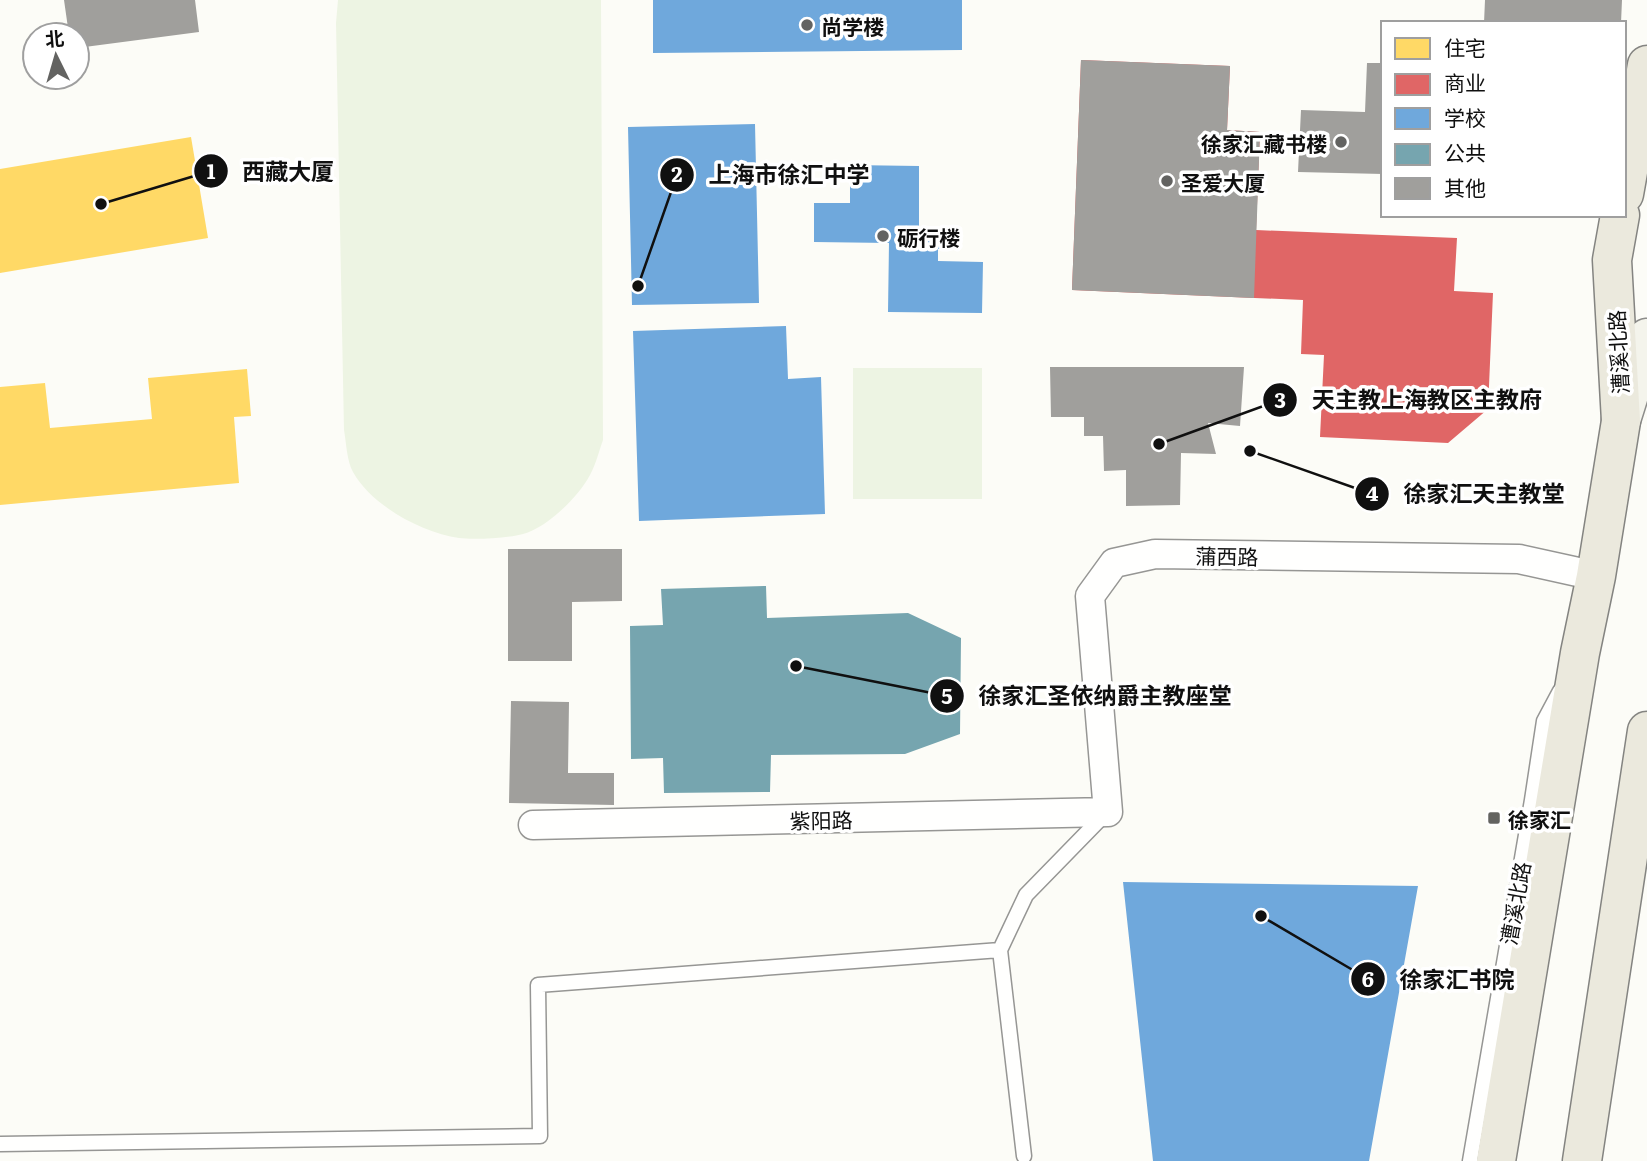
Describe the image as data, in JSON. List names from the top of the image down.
{
  "streets": {
    "main road": ["漕溪北路"],
    "street": ["蒲西路", "紫阳路"]
  },
  "crossings": [
    ["漕溪北路", "蒲西路"],
    ["蒲西路", "紫阳路"]
  ],
  "places": {
    "other": [
      "尚学楼",
      "徐家汇藏书楼",
      "圣爱大厦",
      "西藏大厦",
      "砺行楼",
      "上海市徐汇中学",
      "天主教上海教区主教府",
      "徐家汇天主教堂",
      "徐家汇圣依纳爵主教座堂",
      "徐家汇书院"
    ],
    "transit": ["徐家汇"]
  },
  "legend": [
    "住宅",
    "商业",
    "学校",
    "公共",
    "其他"
  ],
  "north": "top"
}
